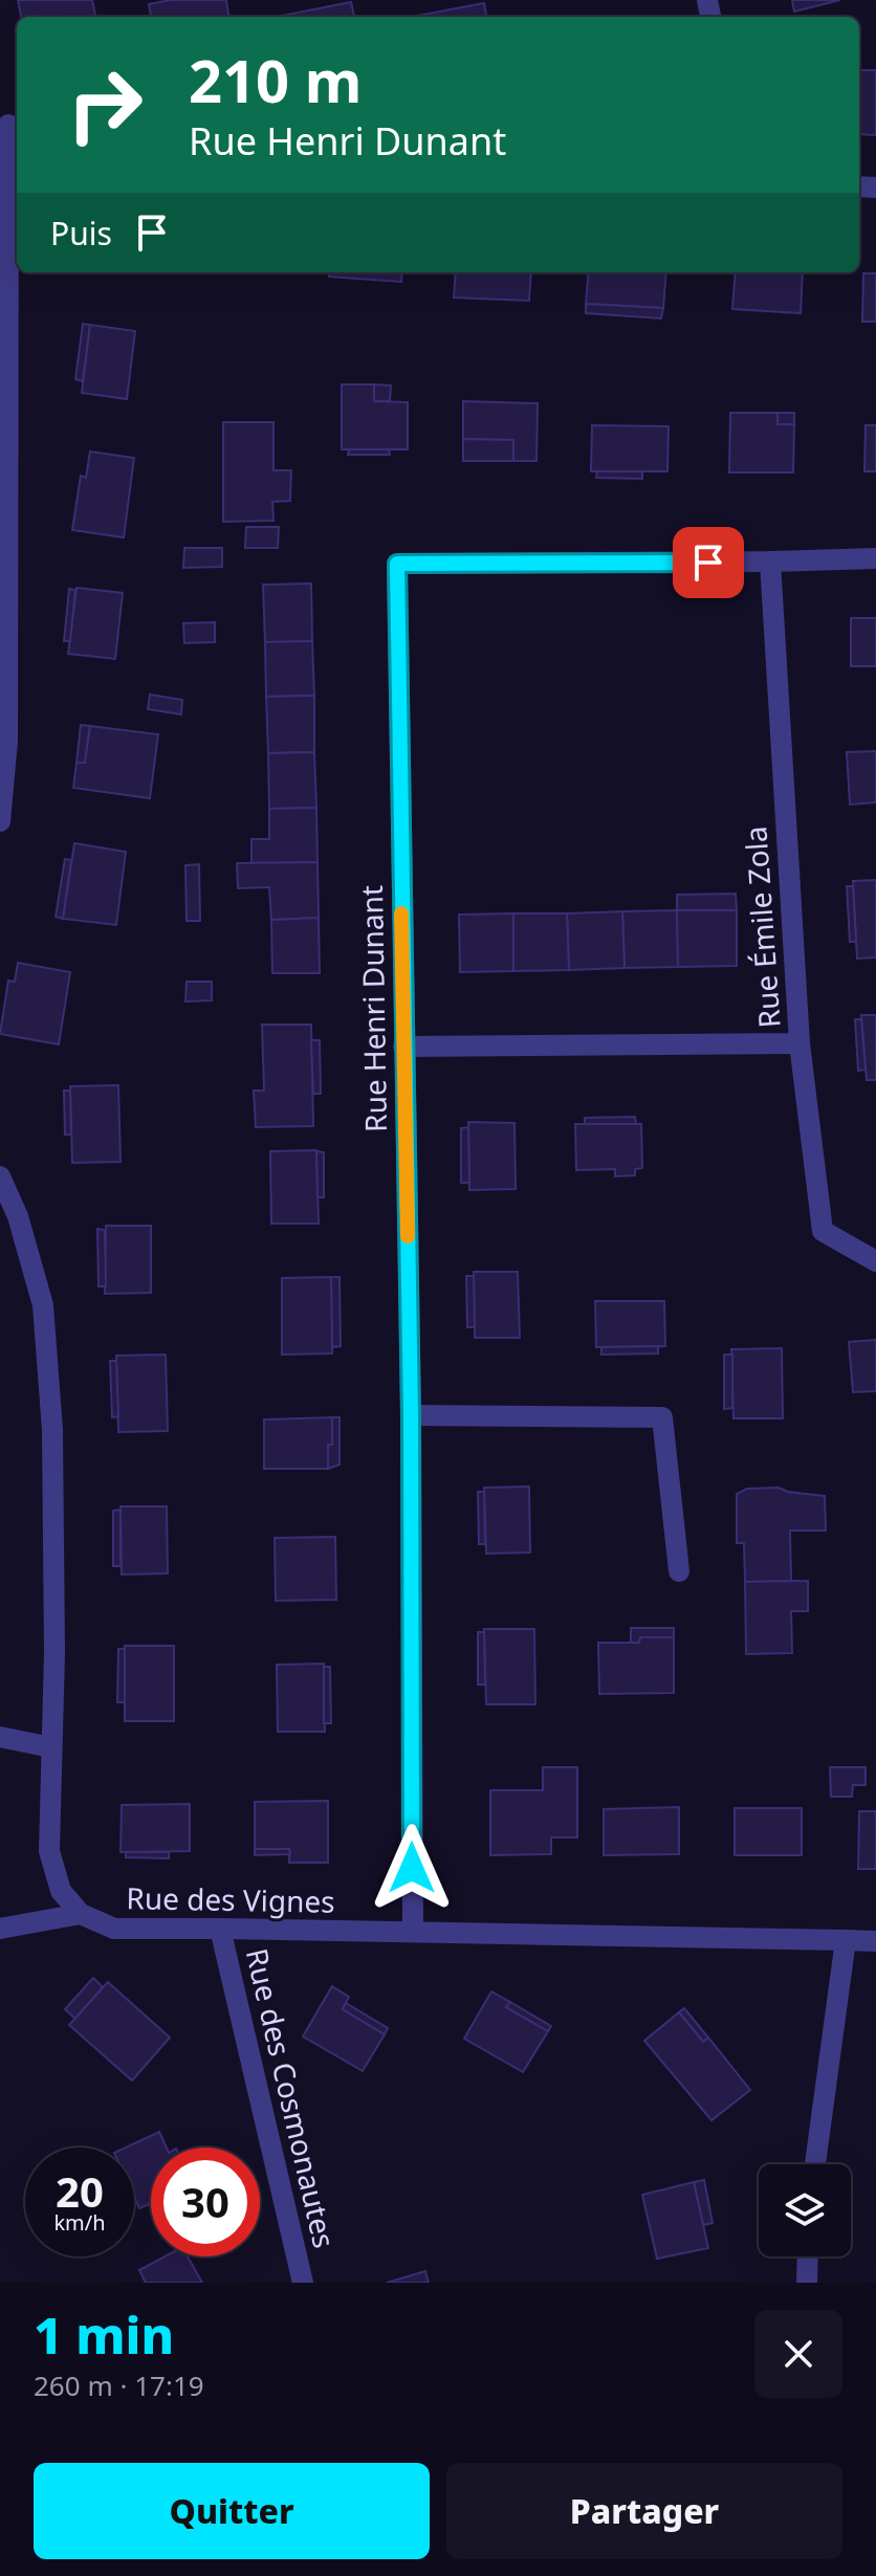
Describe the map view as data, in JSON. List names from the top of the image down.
{
  "streets": {
    "street": [
      "Rue Émile Zola",
      "Rue Henri Dunant",
      "Rue des Vignes",
      "Rue des Cosmonautes"
    ]
  },
  "crossings": [
    ["Rue Émile Zola", "Rue Henri Dunant"],
    ["Rue Henri Dunant", "Rue des Vignes"],
    ["Rue des Vignes", "Rue des Cosmonautes"]
  ],
  "page": {
    "turn": ["210 m", "Rue Henri Dunant"],
    "then": "Puis",
    "speed": "20 km/h",
    "limit": "30",
    "heading": ["1 min", "260 m · 17:19"],
    "buttons": ["Quitter", "Partager"]
  }
}
